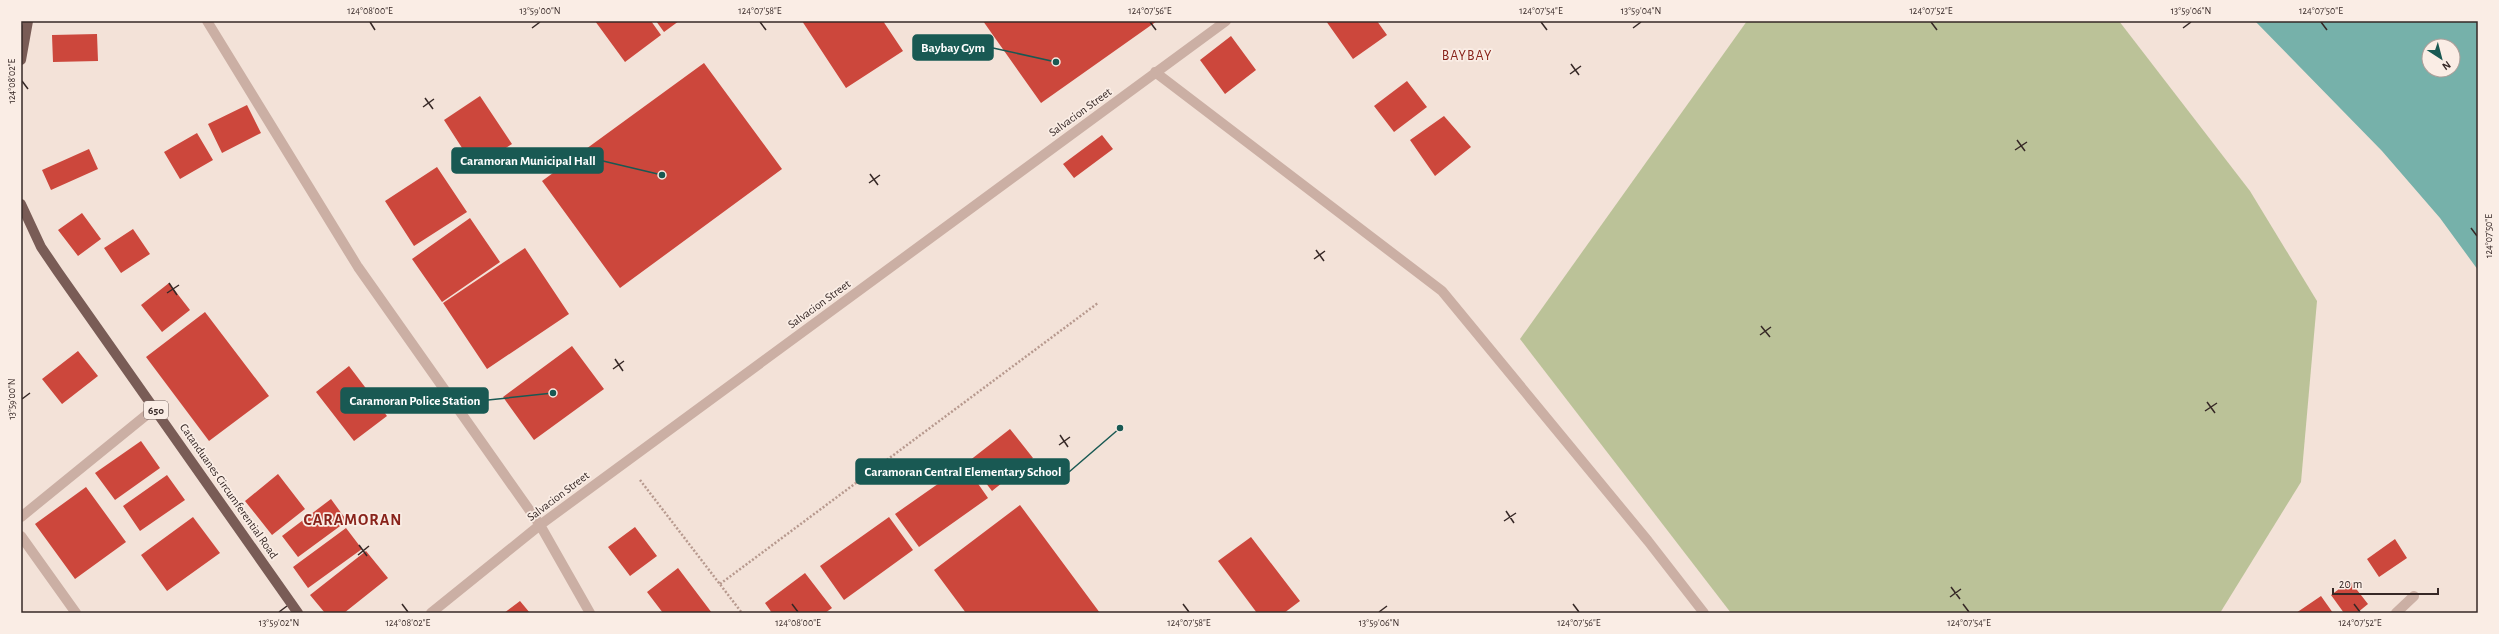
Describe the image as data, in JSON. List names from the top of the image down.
{
  "streets": {
    "main road": ["650", "Catanduanes Circumferential Road"],
    "street": ["Salvacion Street"]
  },
  "districts": ["BAYBAY", "CARAMORAN"],
  "places": [
    "Baybay Gym",
    "Caramoran Municipal Hall",
    "Caramoran Police Station",
    "Caramoran Central Elementary School"
  ],
  "scale_bar": "20 m",
  "north": "bottom right",
  "coordinates": [
    "124°08'00\"E",
    "13°59'00\"N",
    "124°07'58\"E",
    "124°07'56\"E",
    "124°07'54\"E",
    "13°59'04\"N",
    "124°07'52\"E",
    "13°59'06\"N",
    "124°07'50\"E",
    "124°08'02\"E",
    "13°59'02\"N"
  ]
}
